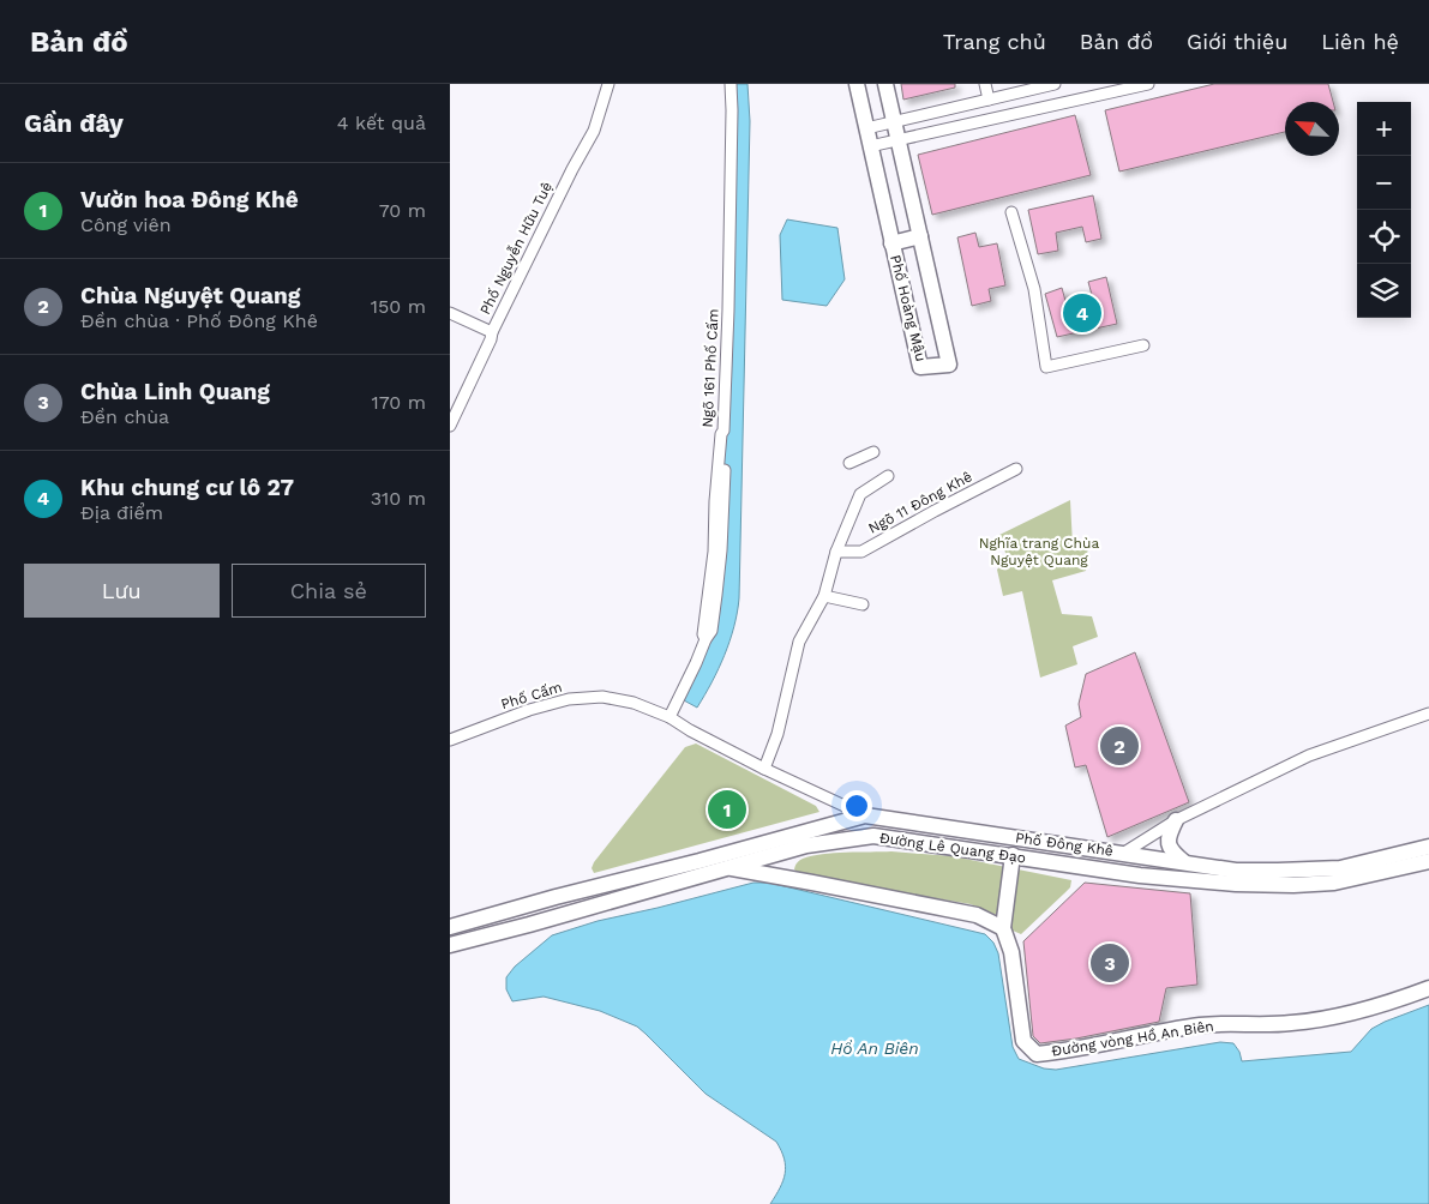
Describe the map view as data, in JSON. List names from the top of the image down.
{
  "streets": {
    "street": [
      "Phố Nguyễn Hữu Tuệ",
      "Phố Hoàng Mậu",
      "Ngõ 161 Phố Cấm",
      "Ngõ 11 Đông Khê",
      "Phố Cấm",
      "Phố Đông Khê",
      "Đường Lê Quang Đạo",
      "Đường vòng Hồ An Biên"
    ]
  },
  "crossings": [
    ["Ngõ 161 Phố Cấm", "Phố Cấm"],
    ["Phố Cấm", "Phố Đông Khê"],
    ["Phố Đông Khê", "Đường Lê Quang Đạo"],
    ["Đường Lê Quang Đạo", "Đường vòng Hồ An Biên"]
  ],
  "water": ["Hồ An Biên"],
  "parks": ["Nghĩa trang Chùa Nguyệt Quang"],
  "north": "top left",
  "page": {
    "header": "Bản đồ",
    "nav": [
      "Trang chủ",
      "Bản đồ",
      "Giới thiệu",
      "Liên hệ"
    ],
    "heading": ["Gần đây", "4 kết quả"],
    "map_buttons": ["+", "−"],
    "list": [
      {
        "mark": "1",
        "name": "Vườn hoa Đông Khê",
        "note": "Công viên",
        "value": "70 m"
      },
      {
        "mark": "2",
        "name": "Chùa Nguyệt Quang",
        "note": "Đền chùa · Phố Đông Khê",
        "value": "150 m"
      },
      {
        "mark": "3",
        "name": "Chùa Linh Quang",
        "note": "Đền chùa",
        "value": "170 m"
      },
      {
        "mark": "4",
        "name": "Khu chung cư lô 27",
        "note": "Địa điểm",
        "value": "310 m"
      }
    ],
    "pins": [
      "4",
      "2",
      "1",
      "3"
    ],
    "buttons": ["Lưu", "Chia sẻ"]
  }
}
